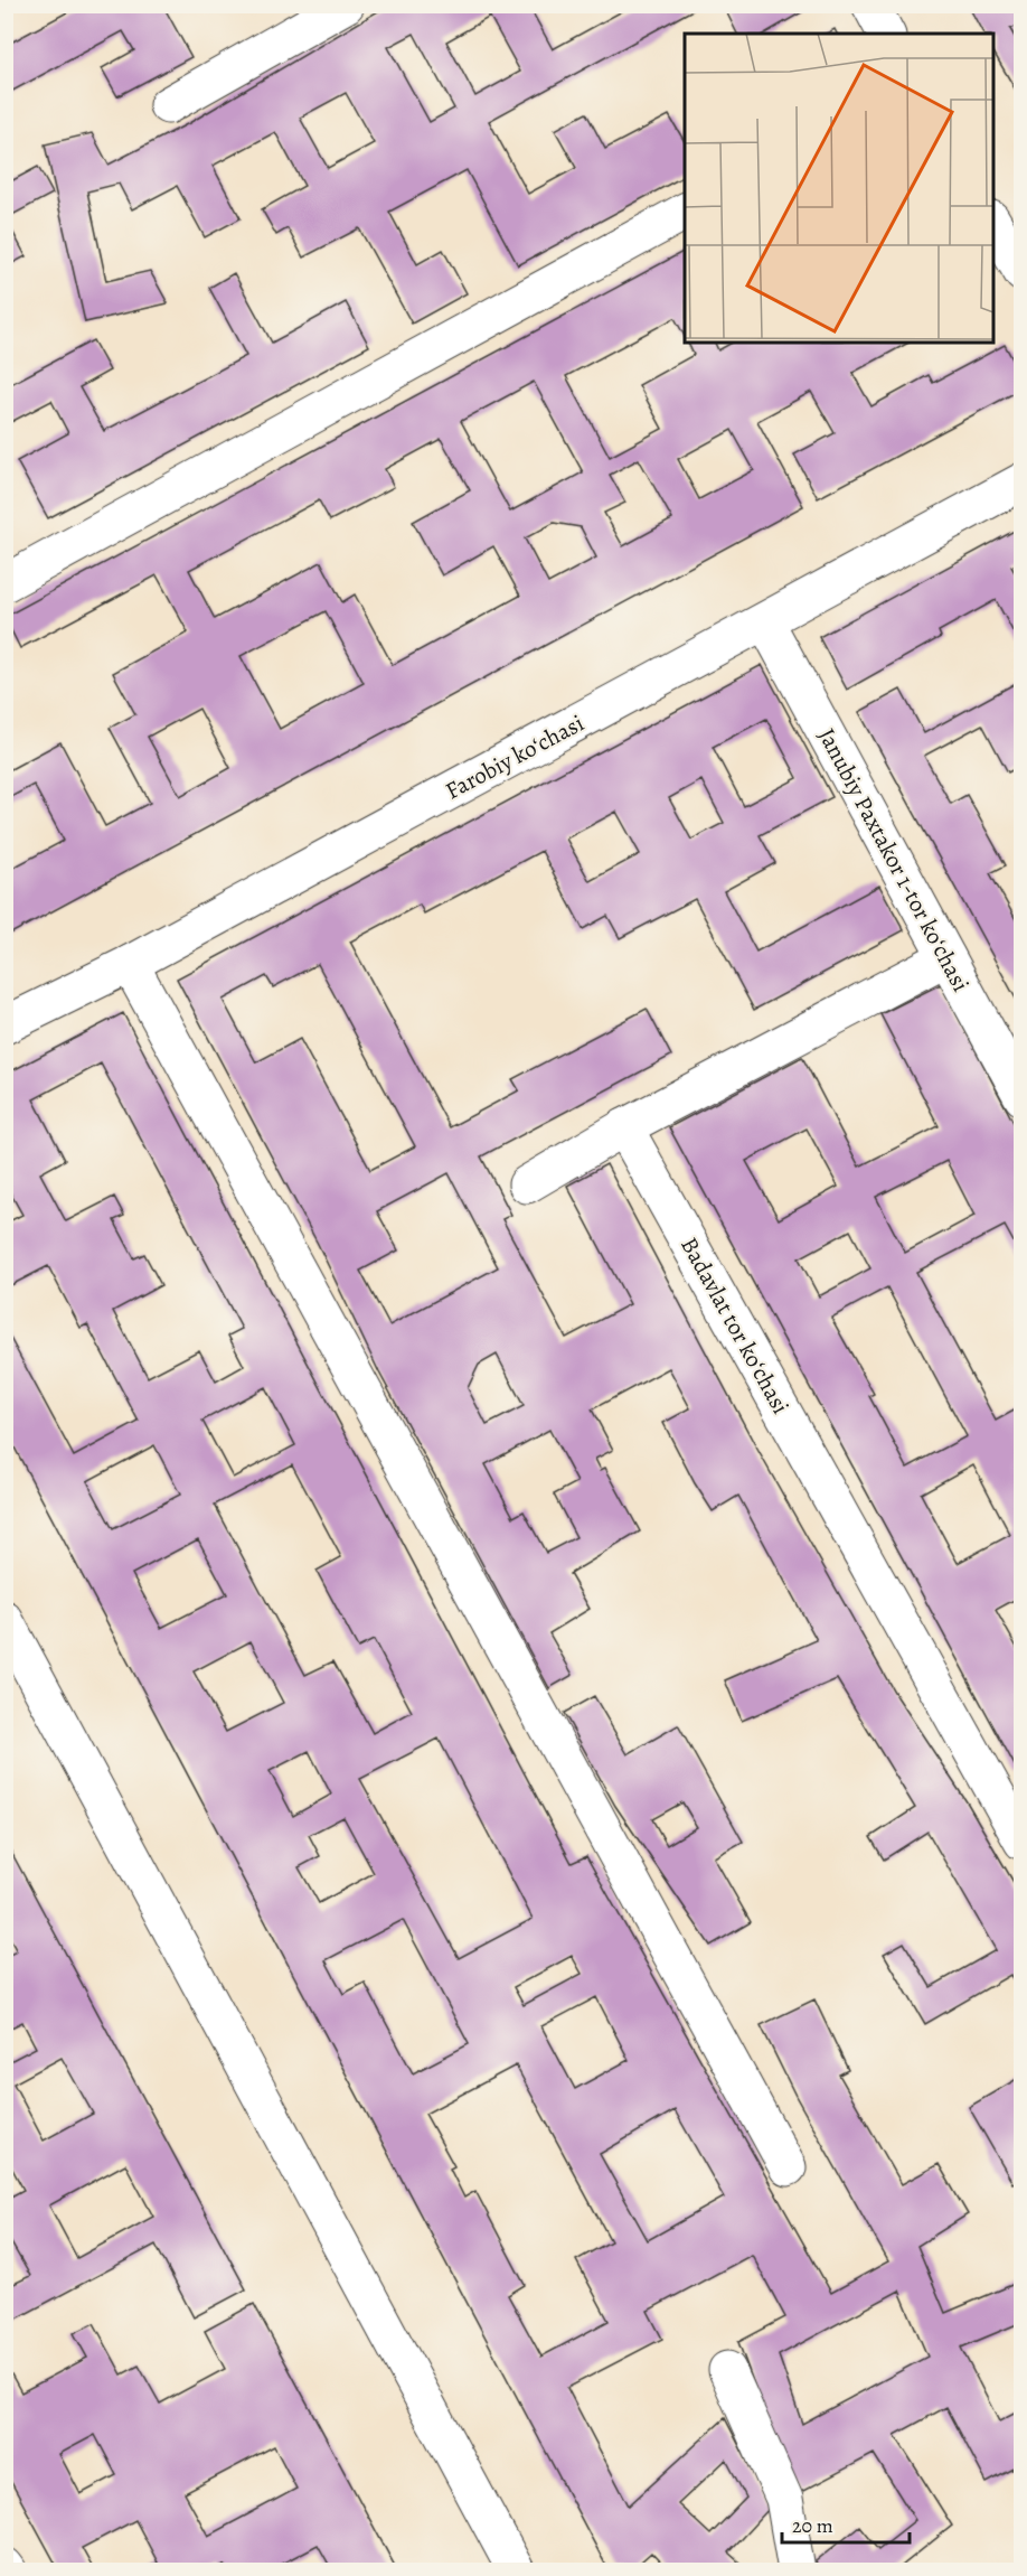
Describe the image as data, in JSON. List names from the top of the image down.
{
  "streets": {
    "street": ["Farobiy koʻchasi", "Janubiy Paxtakor 1-tor koʻchasi", "Badavlat tor koʻchasi"]
  },
  "crossings": [
    ["Farobiy koʻchasi", "Janubiy Paxtakor 1-tor koʻchasi"]
  ],
  "scale_bar": "20 m"
}
